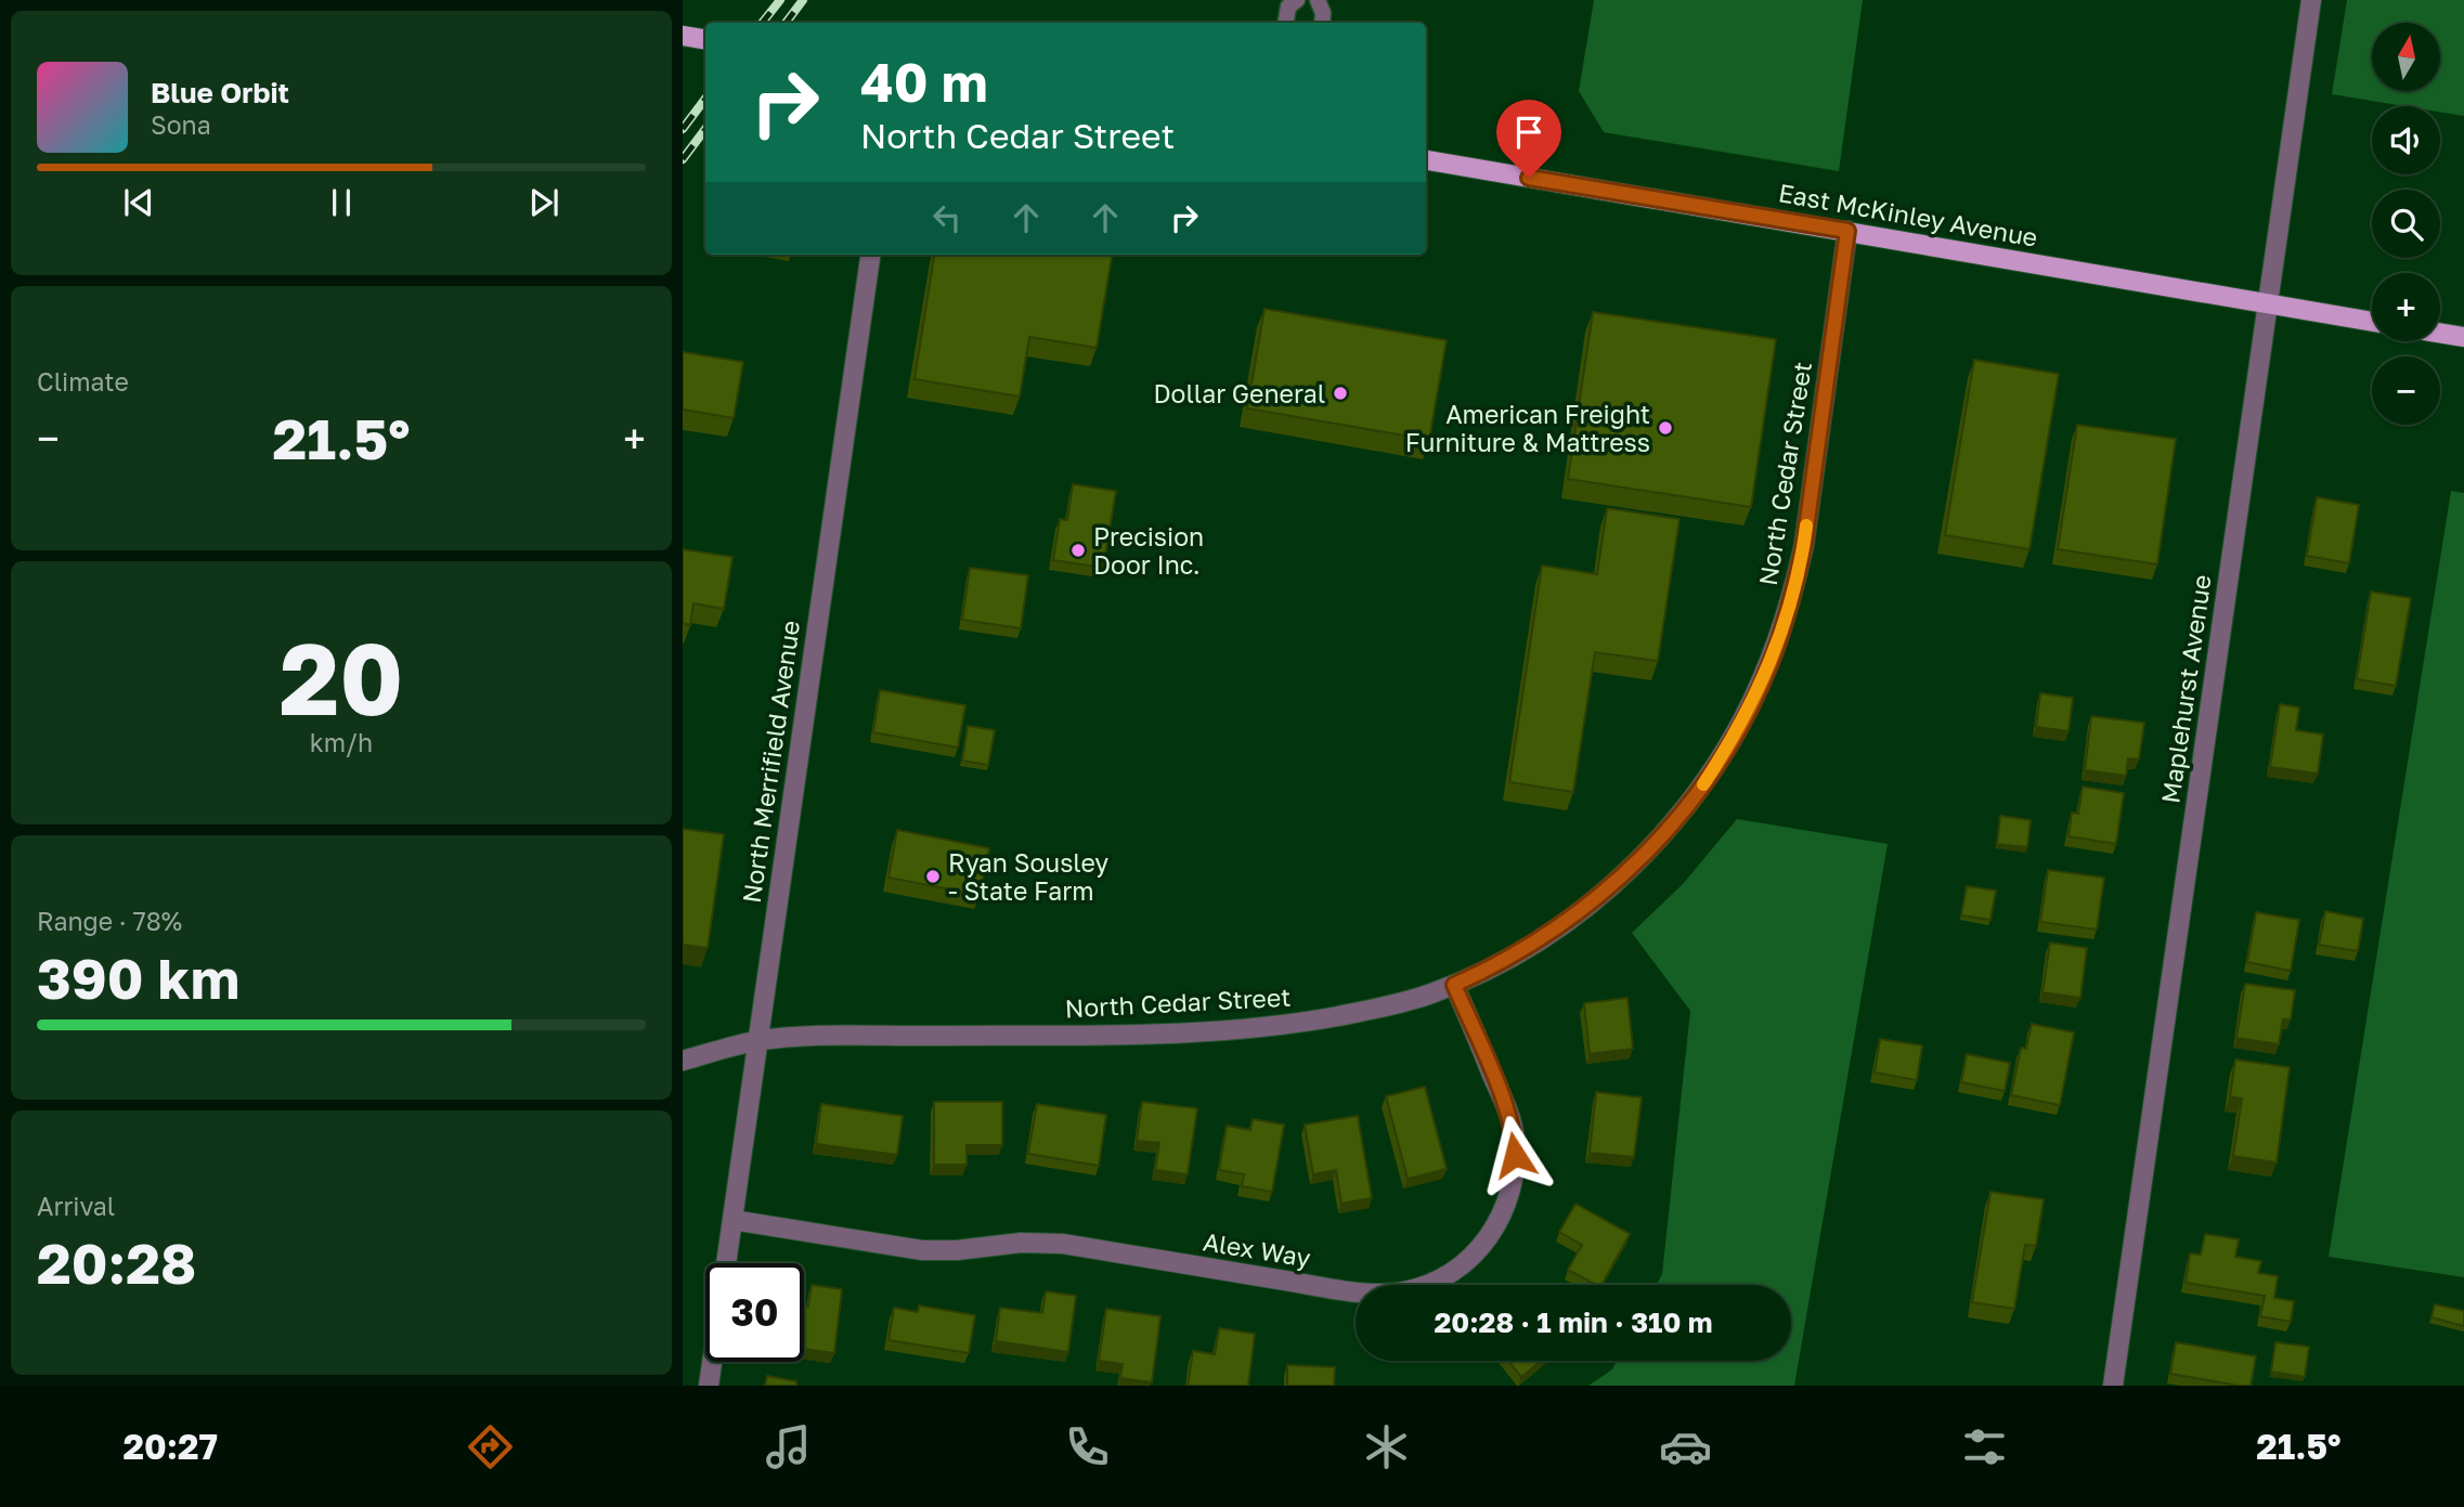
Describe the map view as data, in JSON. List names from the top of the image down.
{
  "streets": {
    "main road": ["East McKinley Avenue"],
    "street": [
      "North Cedar Street",
      "Maplehurst Avenue",
      "North Merrifield Avenue",
      "Alex Way"
    ]
  },
  "crossings": [
    ["East McKinley Avenue", "North Cedar Street"],
    ["East McKinley Avenue", "Maplehurst Avenue"],
    ["North Cedar Street", "North Merrifield Avenue"],
    ["North Cedar Street", "Alex Way"],
    ["North Merrifield Avenue", "Alex Way"]
  ],
  "places": [
    "Dollar General",
    "American Freight Furniture & Mattress",
    "Precision Door Inc.",
    "Ryan Sousley - State Farm"
  ],
  "north": "top",
  "page": {
    "map_buttons": ["+", "−"],
    "turn": ["40 m", "North Cedar Street"],
    "song": ["Blue Orbit", "Sona"],
    "tile": [
      "Climate",
      ["20", "km/h"],
      ["Range · 78%", "390 km"],
      ["Arrival", "20:28"]
    ],
    "heat": ["−", "21.5°", "+"],
    "limit": "30",
    "trip": "20:28 · 1 min · 310 m",
    "tabs": ["20:27", "21.5°"]
  }
}
